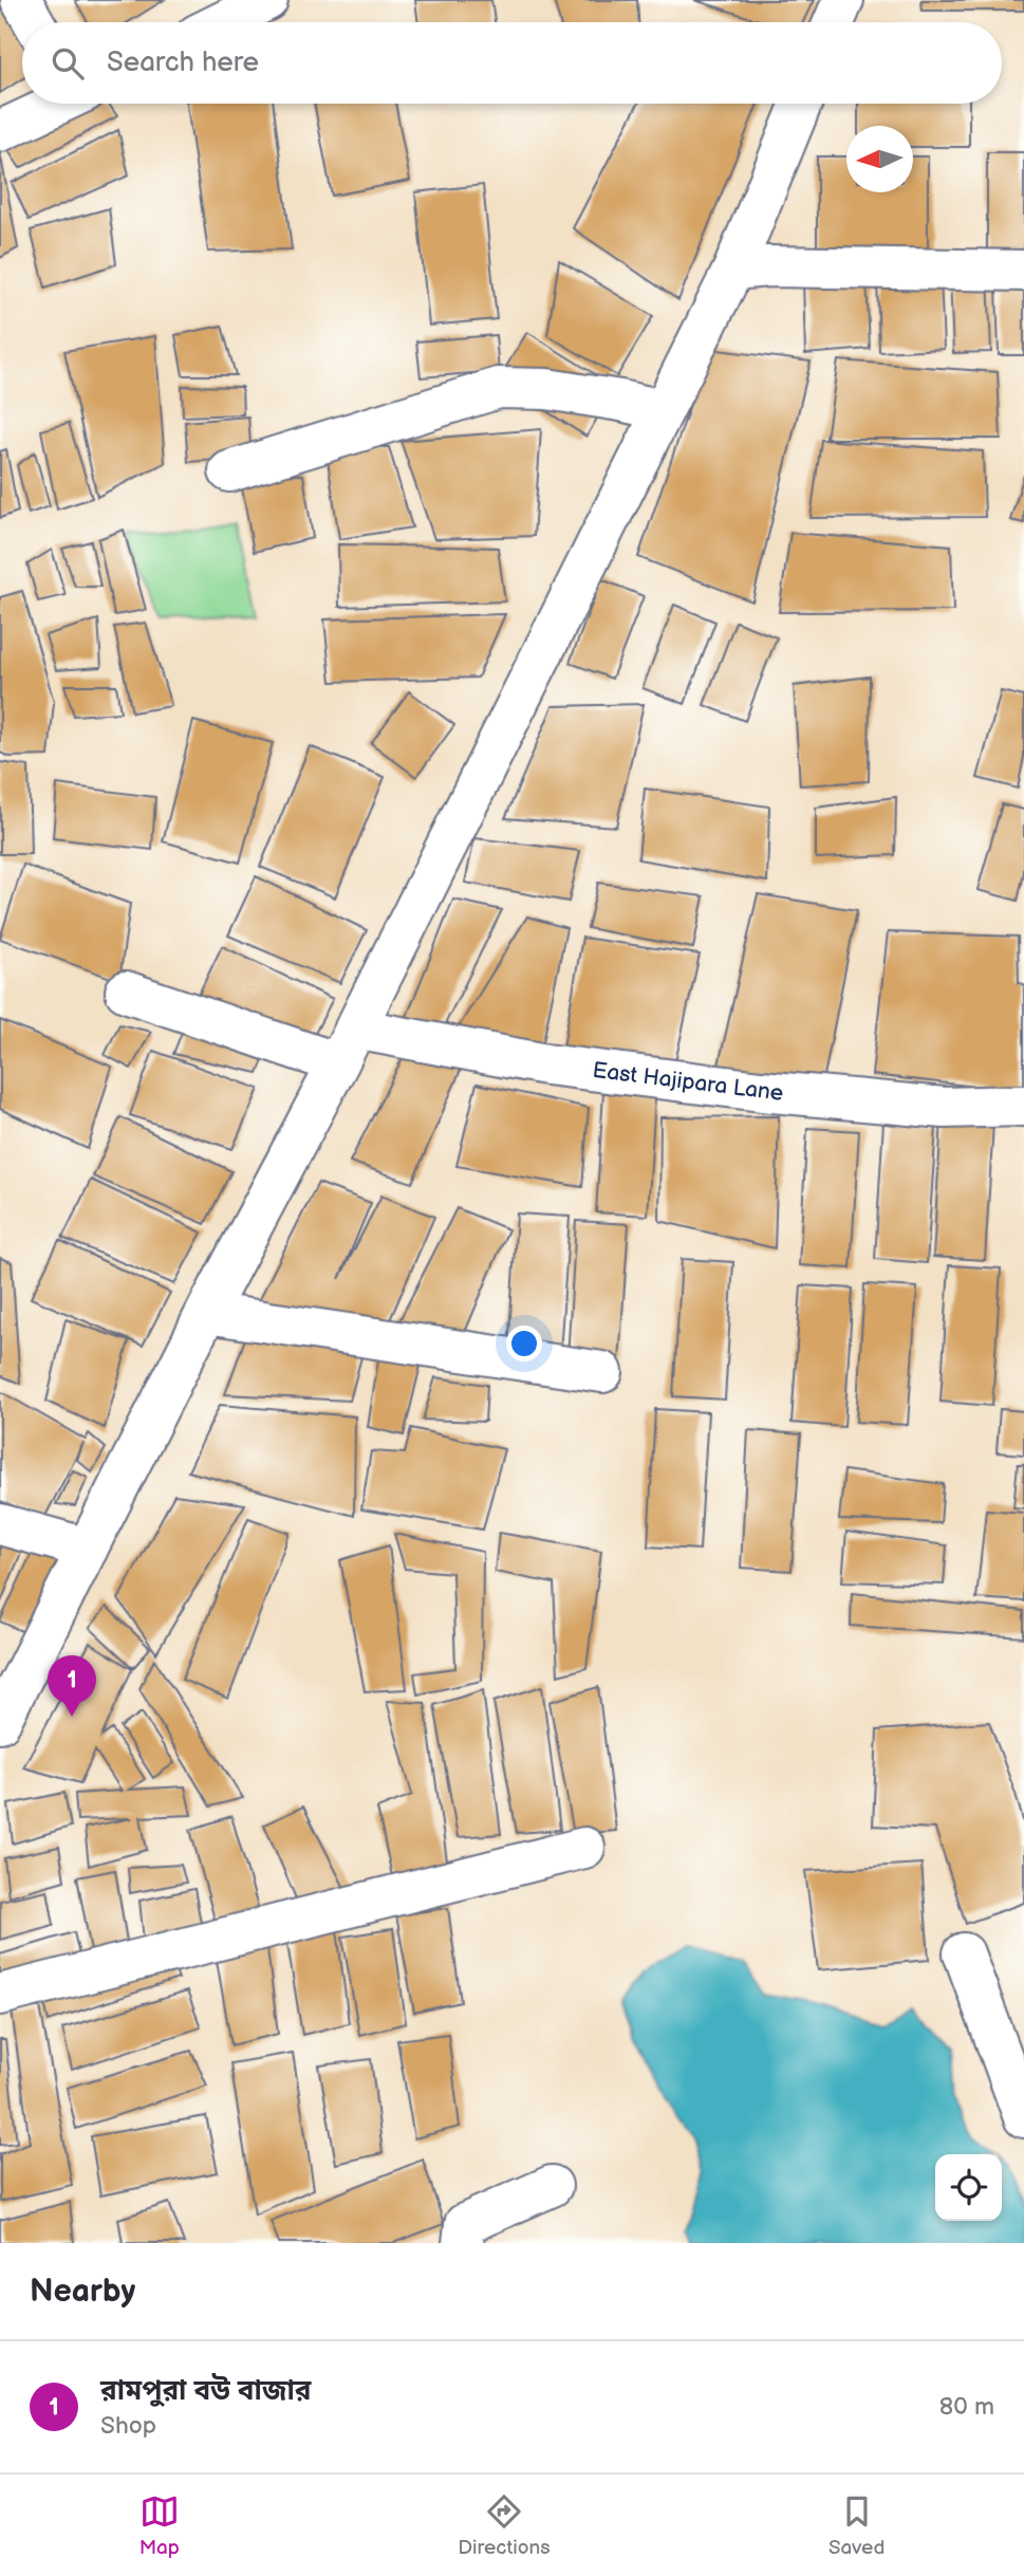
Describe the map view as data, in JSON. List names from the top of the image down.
{
  "streets": {
    "street": ["East Hajipara Lane"]
  },
  "north": "left",
  "page": {
    "search": "Search here",
    "pins": "1",
    "heading": "Nearby",
    "list": [
      {
        "mark": "1",
        "name": "রামপুরা বউ বাজার",
        "note": "Shop",
        "value": "80 m"
      }
    ],
    "nav": ["Map", "Directions", "Saved"]
  }
}
